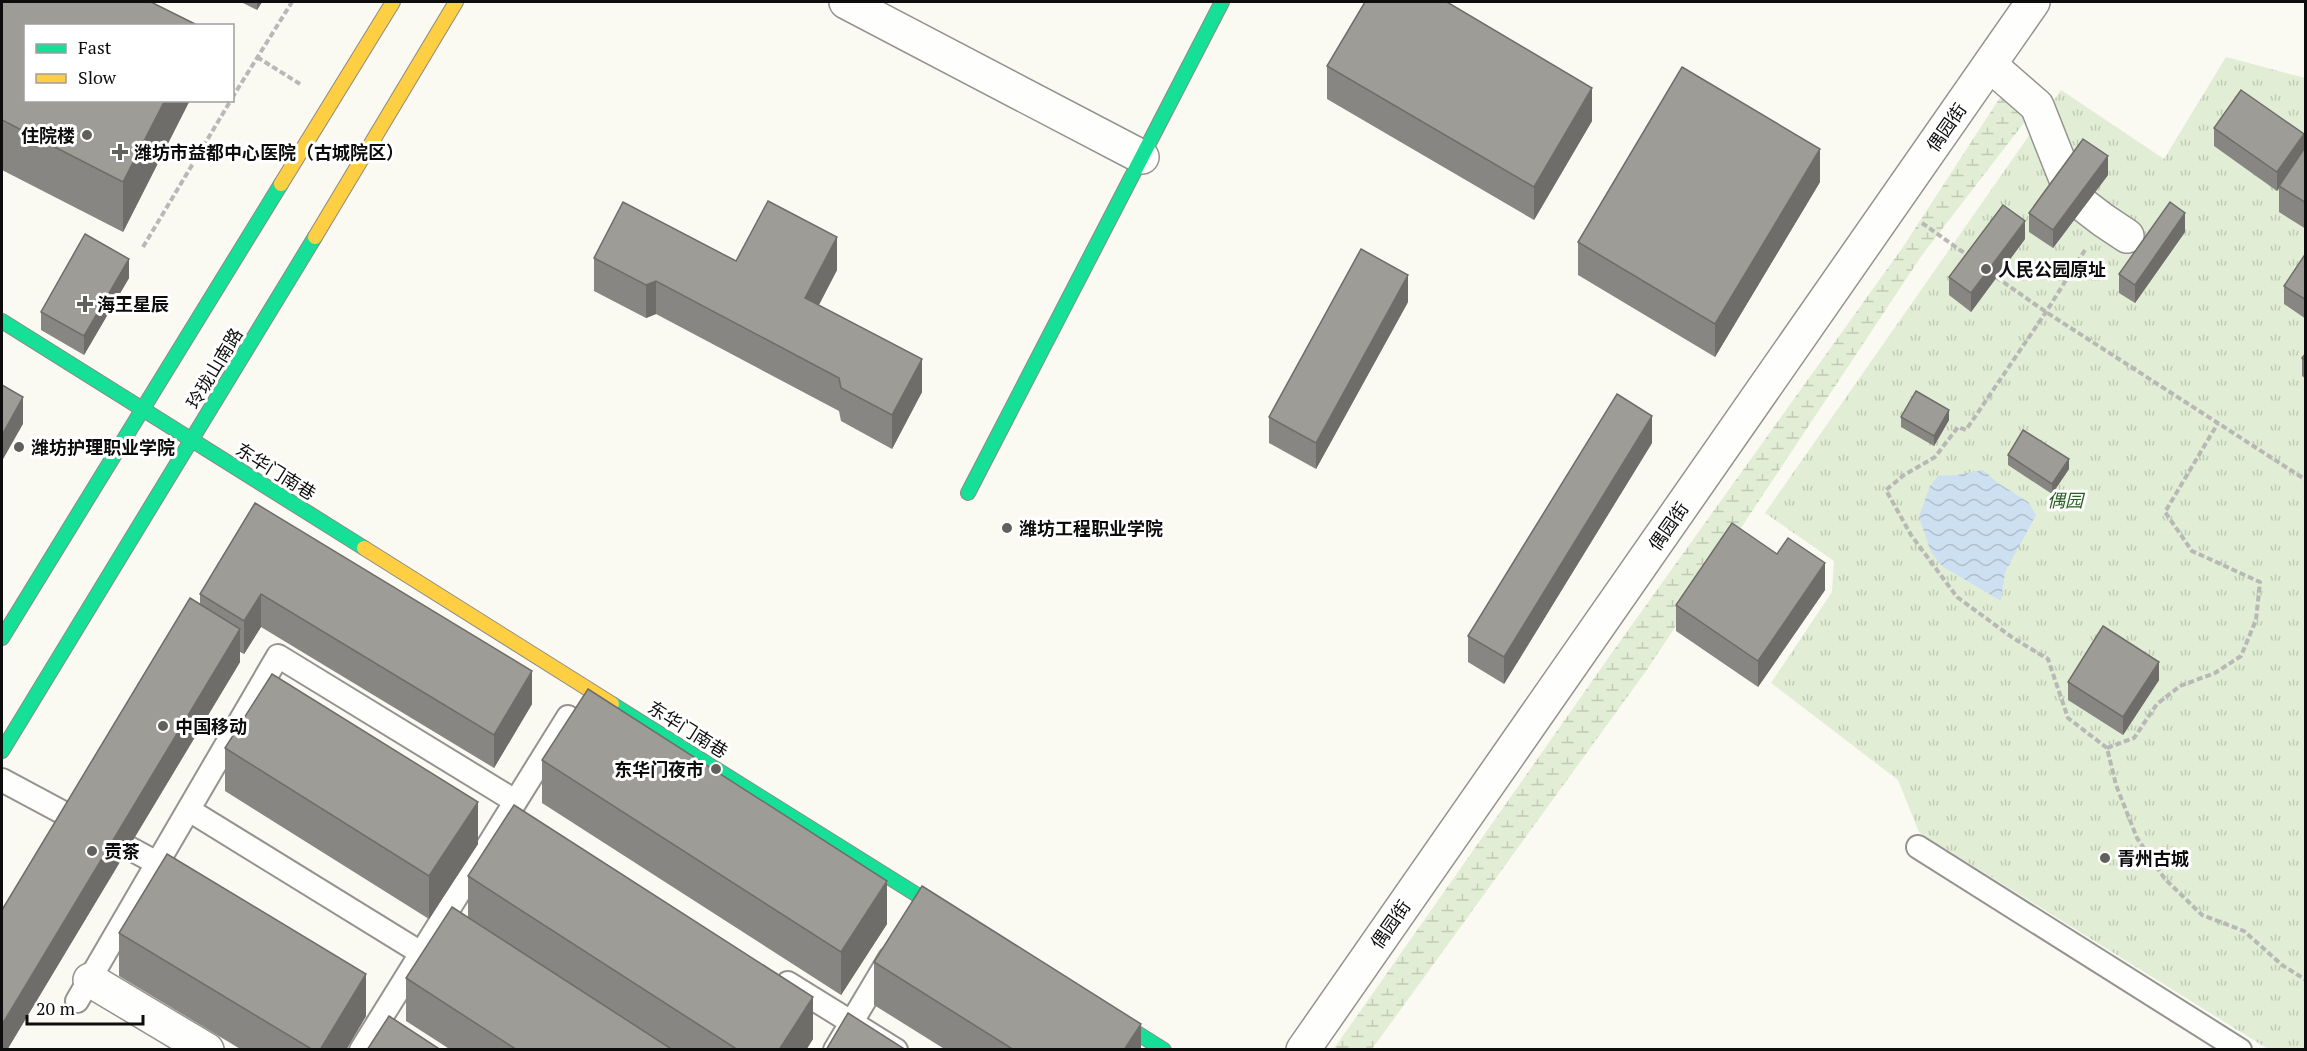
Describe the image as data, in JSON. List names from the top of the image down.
{
  "streets": {
    "street": ["偶园街", "玲珑山南路", "东华门南巷"]
  },
  "crossings": [
    ["玲珑山南路", "东华门南巷"]
  ],
  "parks": ["偶园"],
  "places": {
    "other": [
      "住院楼",
      "人民公园原址",
      "潍坊护理职业学院",
      "潍坊工程职业学院",
      "中国移动",
      "东华门夜市",
      "贡茶",
      "青州古城"
    ],
    "health": ["潍坊市益都中心医院（古城院区）", "海王星辰"]
  },
  "legend": ["Fast", "Slow"],
  "scale_bar": "20 m"
}
